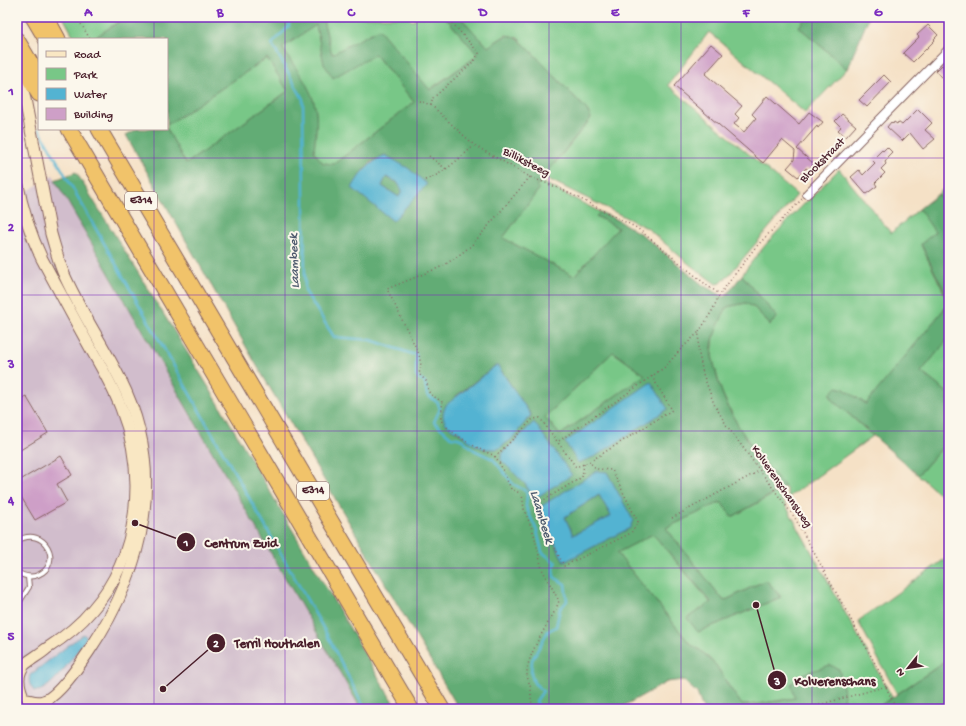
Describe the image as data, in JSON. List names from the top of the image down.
{
  "streets": {
    "highway": ["E314"],
    "street": ["Blookstraat"],
    "path": ["Billiksteeg", "Kolverenschansweg"]
  },
  "crossings": [
    ["Blookstraat", "Billiksteeg"],
    ["Blookstraat", "Kolverenschansweg"],
    ["Billiksteeg", "Kolverenschansweg"]
  ],
  "water": ["Laambeek"],
  "places": ["Centrum Zuid", "Kolverenschans", "Terril Houthalen"],
  "legend": [
    "Road",
    "Park",
    "Water",
    "Building"
  ],
  "north": "bottom left",
  "grid": {
    "columns": [
      "A",
      "B",
      "C",
      "D",
      "E",
      "F",
      "G"
    ],
    "rows": [
      "1",
      "2",
      "3",
      "4",
      "5"
    ]
  }
}
